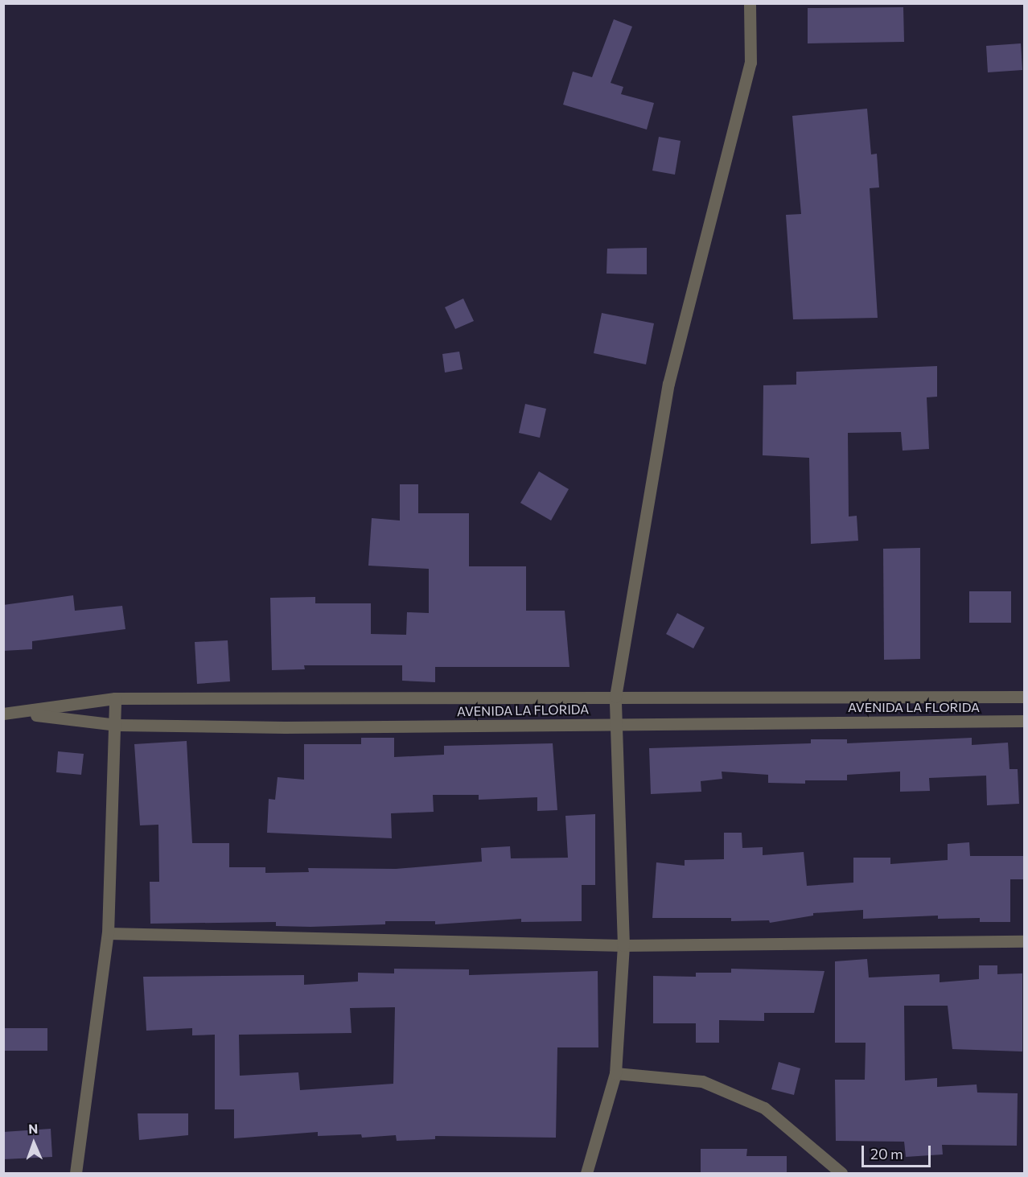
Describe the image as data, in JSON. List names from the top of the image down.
{
  "streets": {
    "street": ["AVENIDA LA FLORIDA"]
  },
  "scale_bar": "20 m",
  "north": "top"
}
